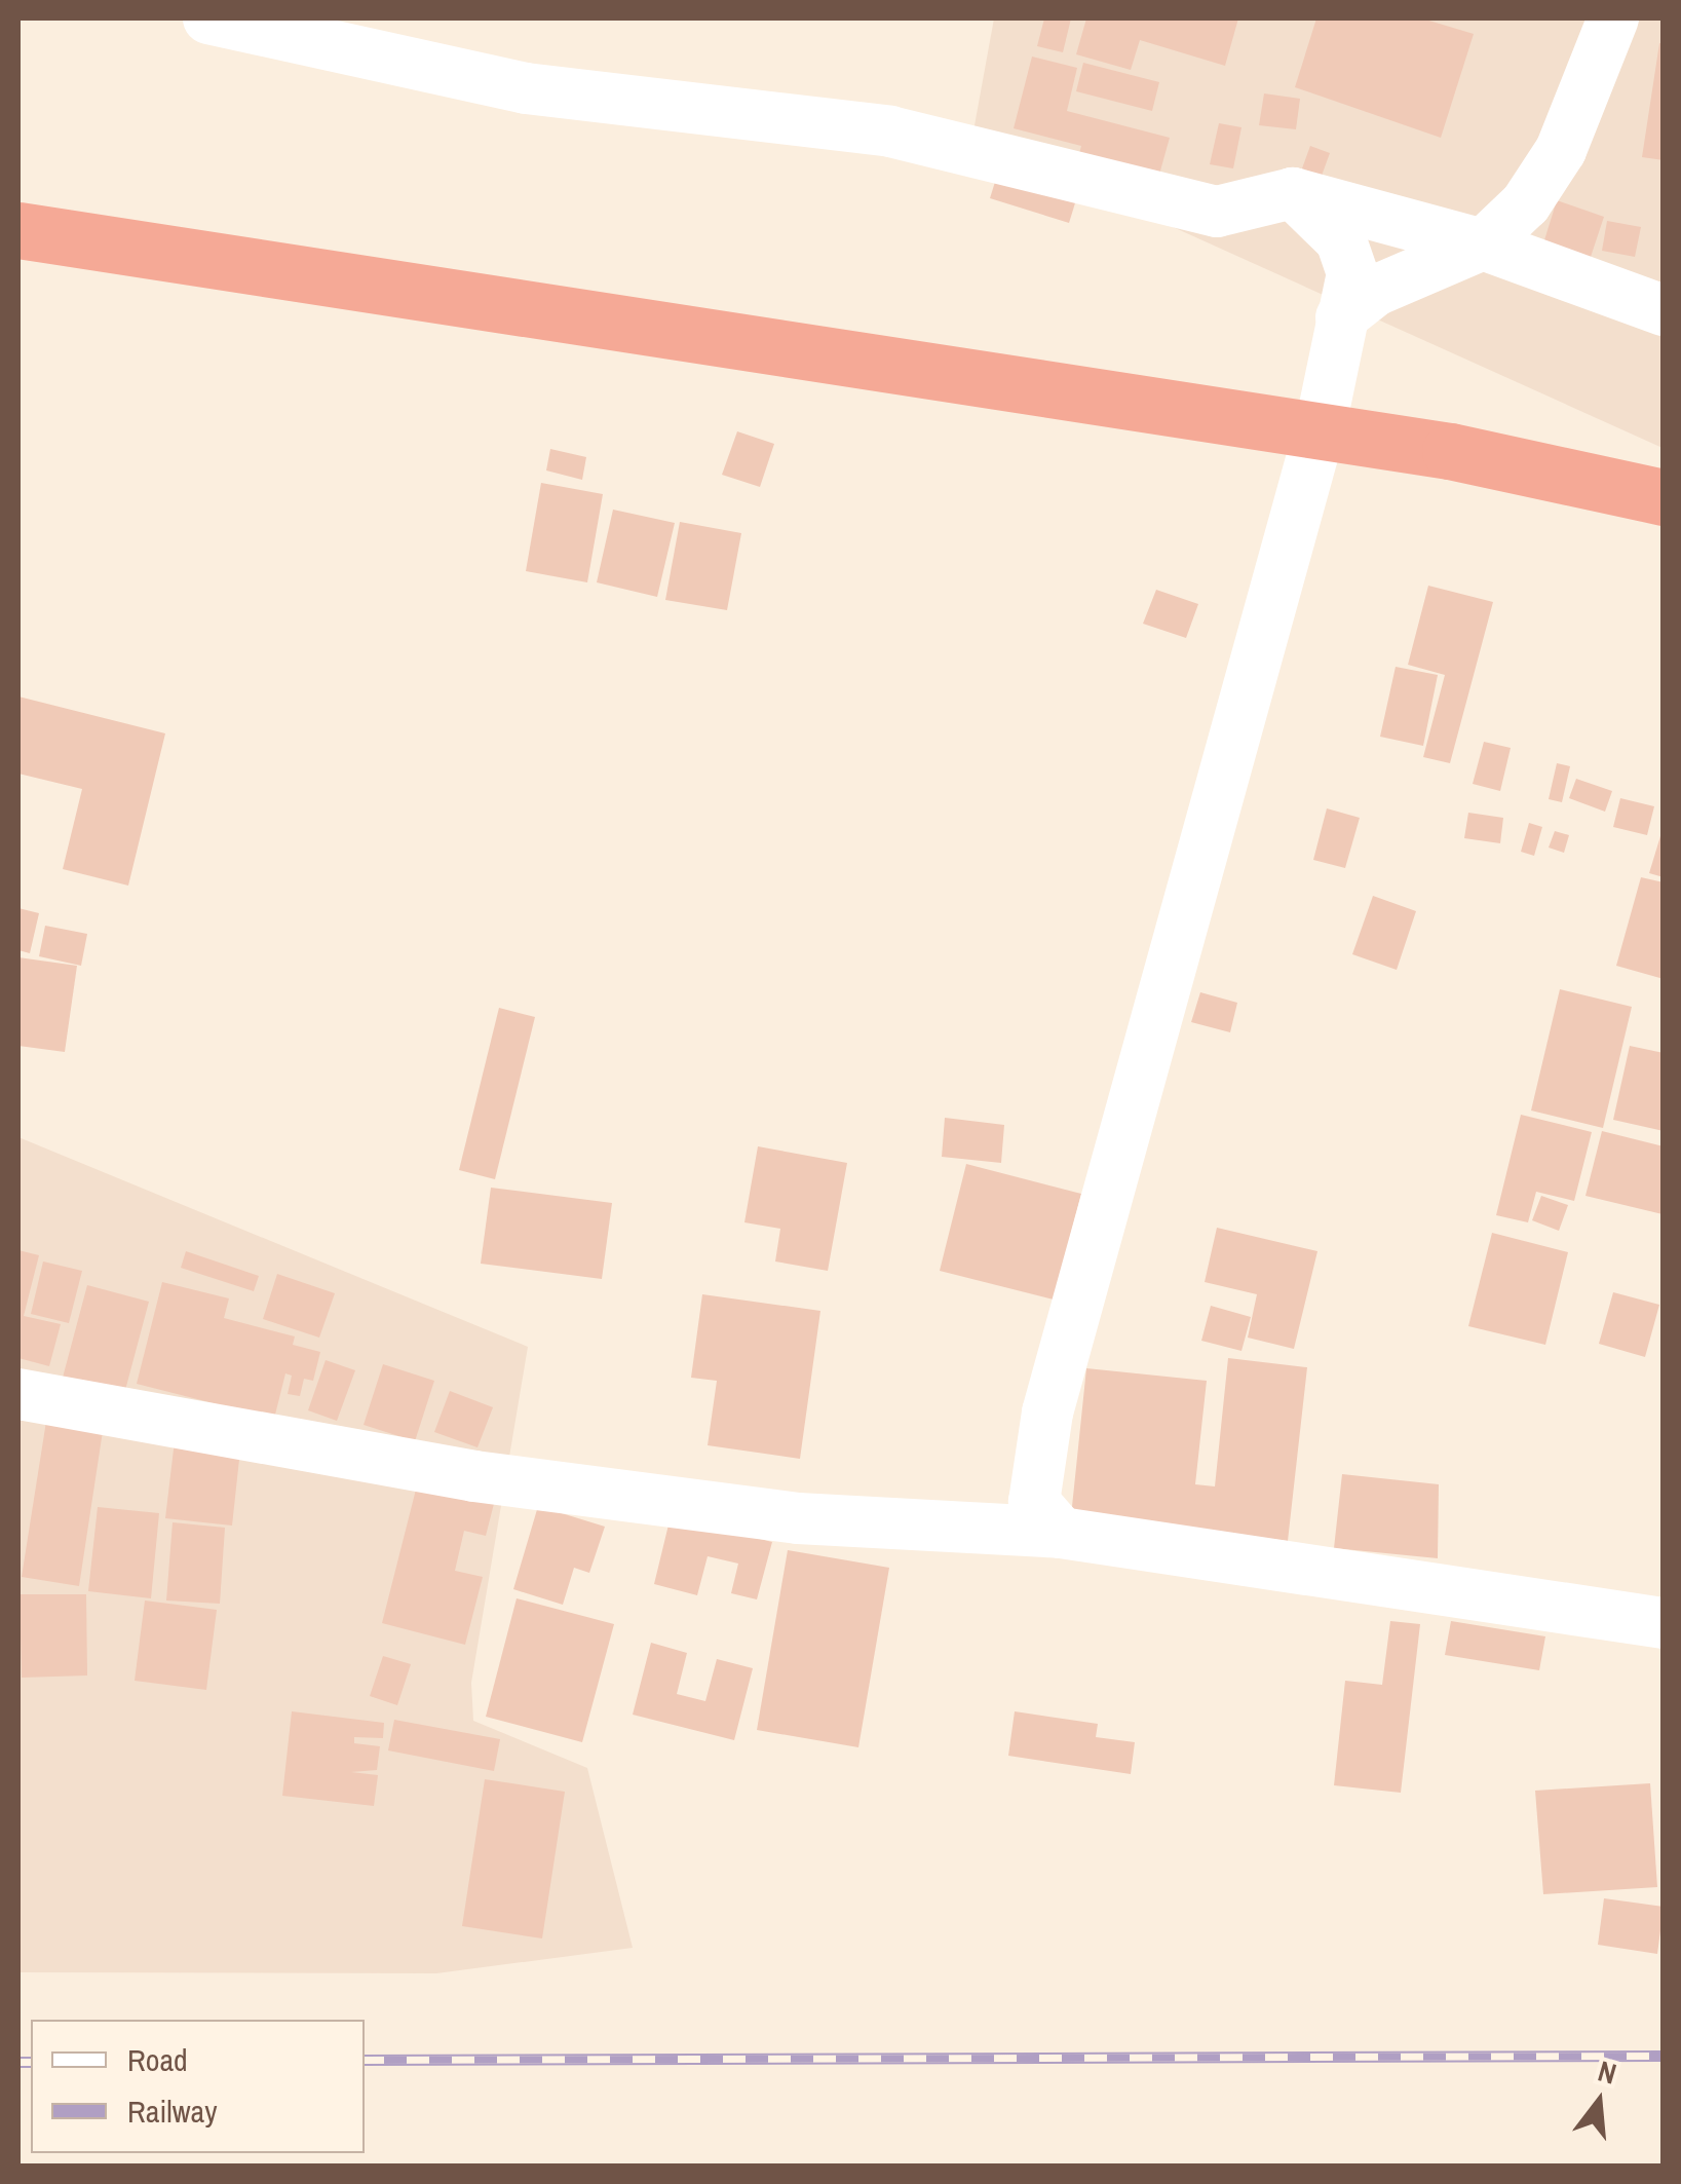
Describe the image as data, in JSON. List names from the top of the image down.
{
  "legend": ["Road", "Railway"],
  "north": "top"
}
